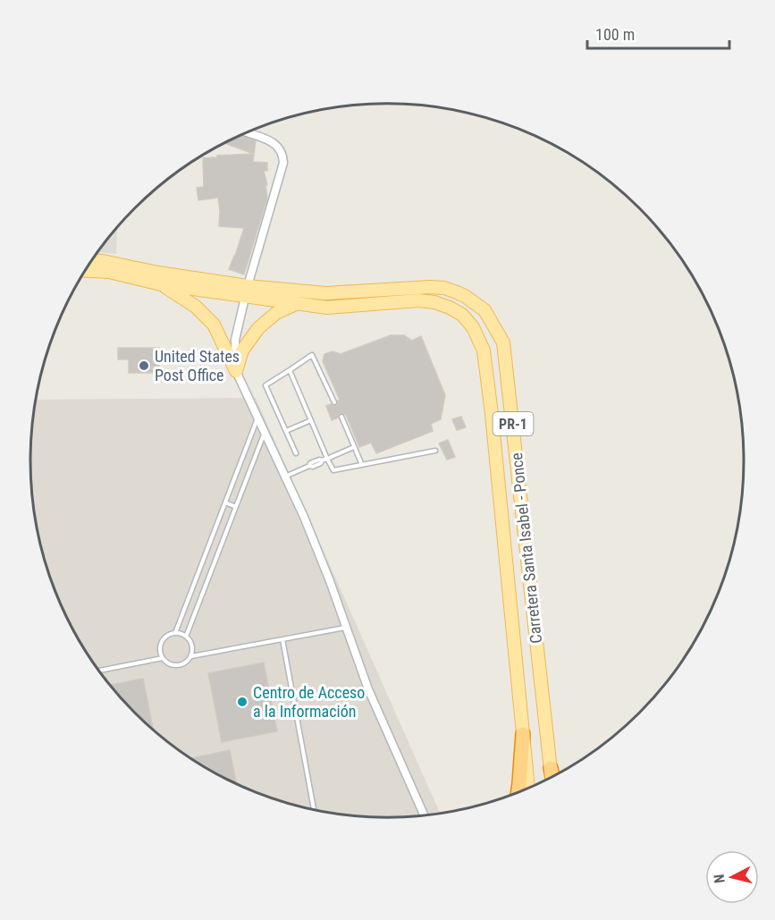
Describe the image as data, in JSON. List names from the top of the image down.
{
  "streets": {
    "main road": ["PR-1", "Carretera Santa Isabel - Ponce"]
  },
  "places": ["United States Post Office", "Centro de Acceso a la Información"],
  "scale_bar": "100 m",
  "north": "left"
}
